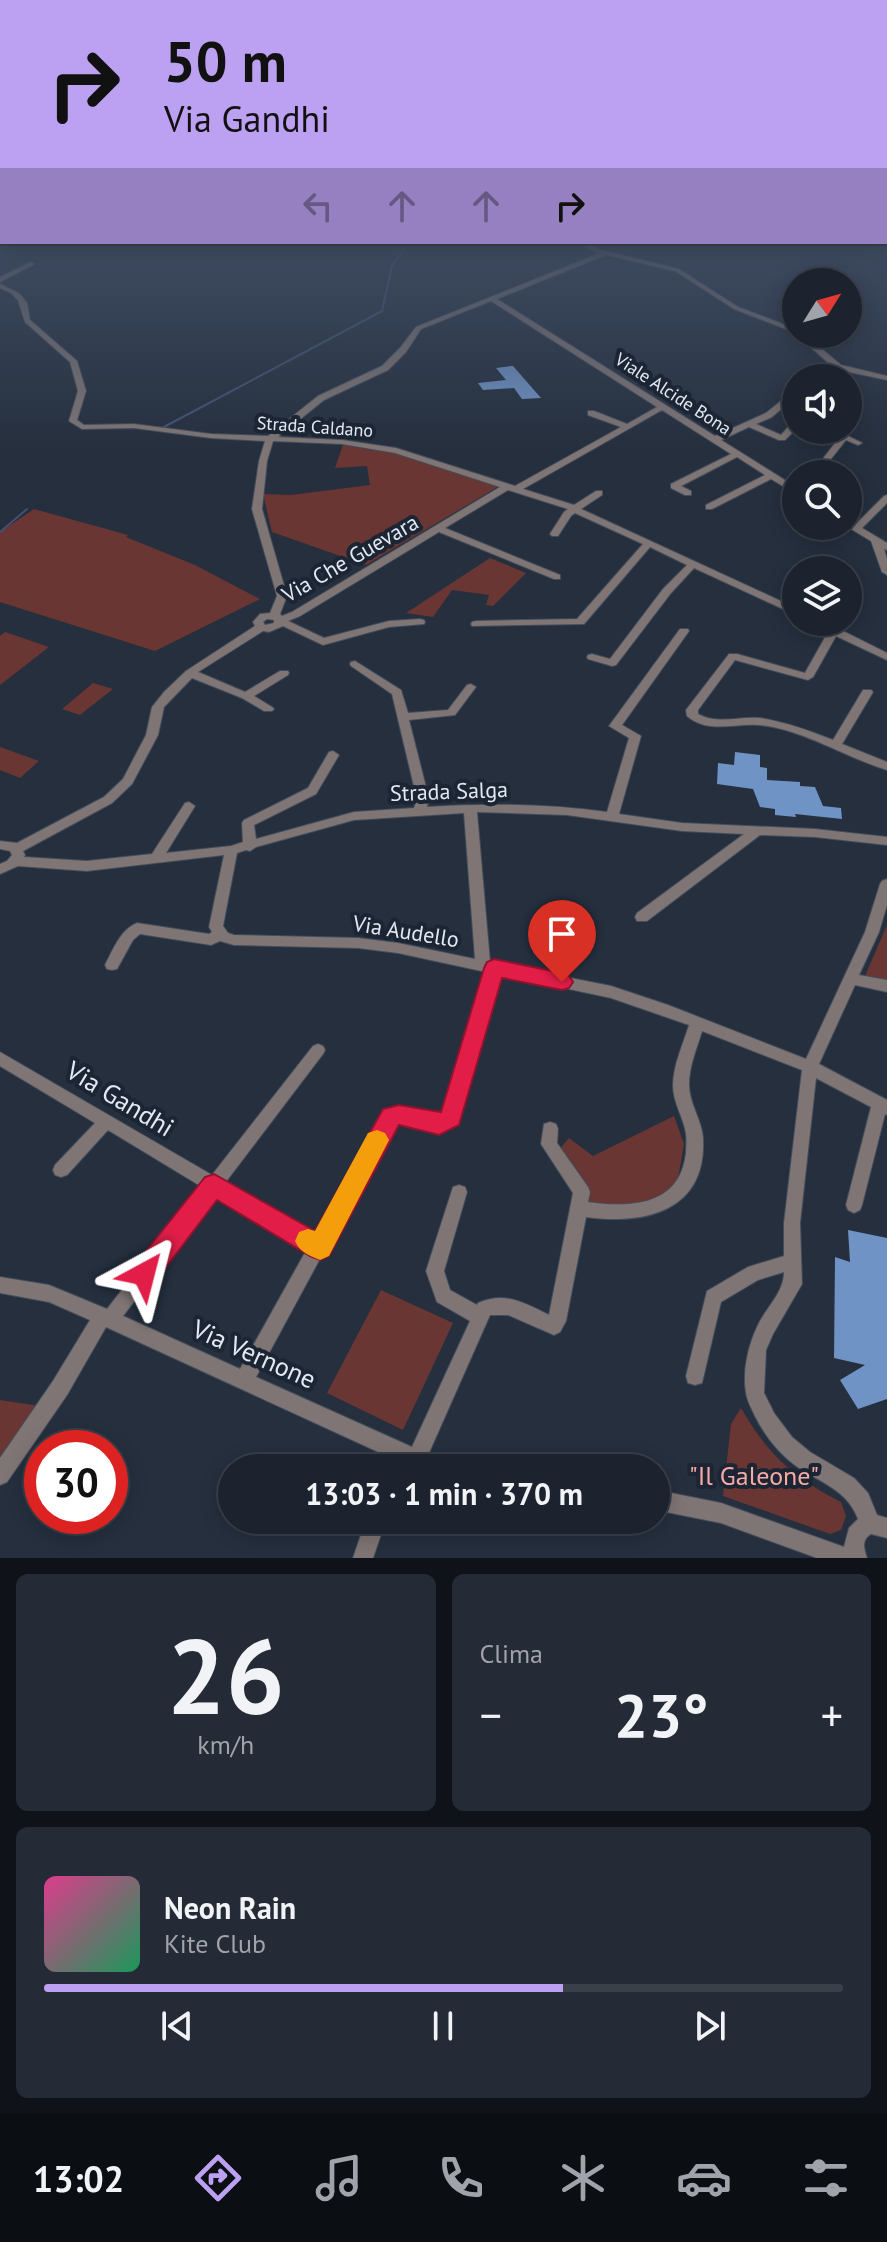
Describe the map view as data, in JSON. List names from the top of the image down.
{
  "streets": {
    "street": [
      "Viale Alcide Bona",
      "Strada Caldano",
      "Via Che Guevara",
      "Strada Salga",
      "Via Audello",
      "Via Gandhi",
      "Via Vernone"
    ]
  },
  "crossings": [
    ["Viale Alcide Bona", "Via Che Guevara"],
    ["Strada Caldano", "Via Che Guevara"]
  ],
  "parks": ["\"Il Galeone\""],
  "north": "top right",
  "page": {
    "turn": ["50 m", "Via Gandhi"],
    "limit": "30",
    "trip": "13:03 · 1 min · 370 m",
    "tile": [
      ["26", "km/h"],
      "Clima"
    ],
    "heat": ["−", "23°", "+"],
    "song": ["Neon Rain", "Kite Club"],
    "tabs": "13:02"
  }
}
